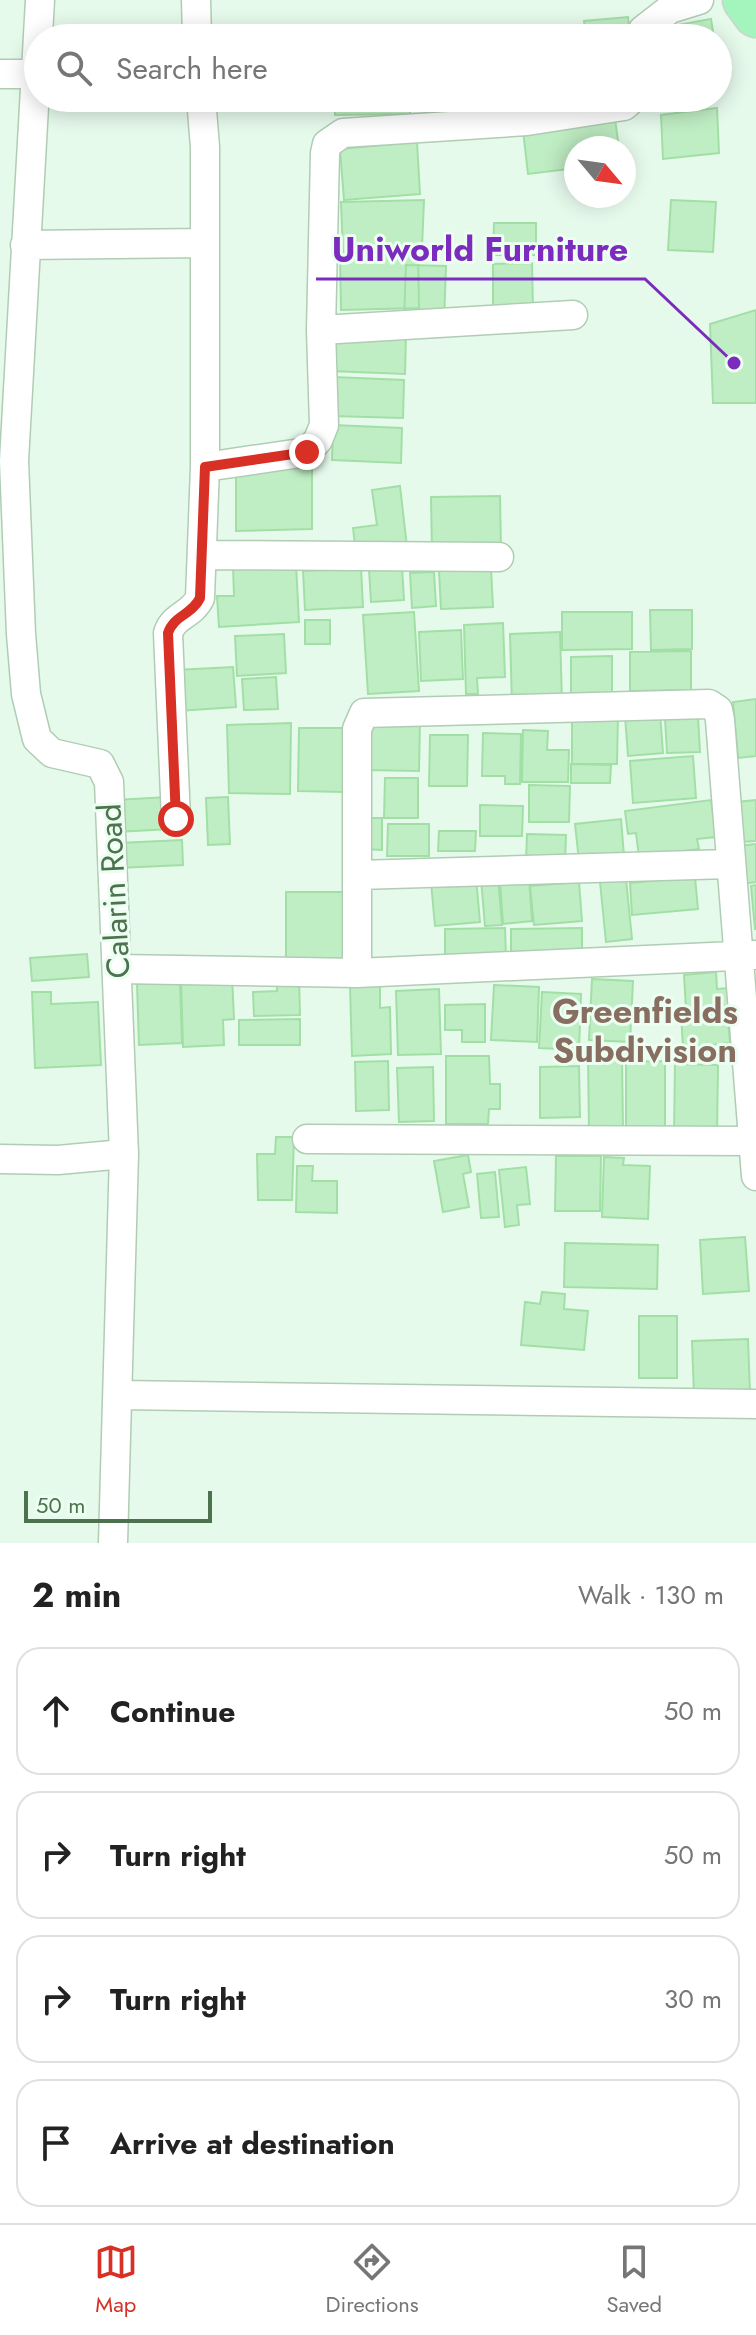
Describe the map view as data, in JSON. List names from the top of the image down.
{
  "streets": {
    "street": ["Calarin Road"]
  },
  "districts": ["Greenfields Subdivision"],
  "places": ["Uniworld Furniture"],
  "scale_bar": "50 m",
  "north": "bottom right",
  "page": {
    "search": "Search here",
    "scale": "50 m",
    "heading": ["2 min", "Walk · 130 m"],
    "list": [
      ["Continue", "50 m"],
      ["Turn right", "50 m"],
      ["Turn right", "30 m"],
      "Arrive at destination"
    ],
    "nav": ["Map", "Directions", "Saved"]
  }
}
